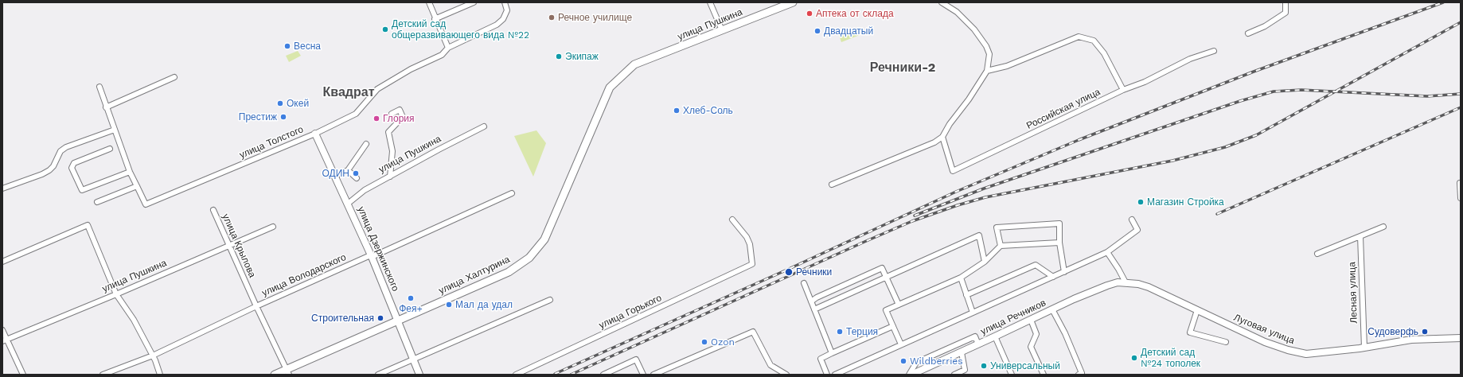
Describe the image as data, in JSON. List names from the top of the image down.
{
  "streets": {
    "main road": ["улица Пушкина", "улица Халтурина"],
    "street": [
      "Российская улица",
      "улица Толстого",
      "улица Крылова",
      "улица Дзержинского",
      "улица Володарского",
      "Лесная улица",
      "улица Горького",
      "улица Речников",
      "Луговая улица"
    ]
  },
  "crossings": [
    ["улица Пушкина", "улица Крылова"],
    ["улица Пушкина", "улица Дзержинского"],
    ["улица Пушкина", "улица Халтурина"],
    ["улица Толстого", "улица Дзержинского"],
    ["улица Крылова", "улица Володарского"],
    ["улица Крылова", "улица Халтурина"],
    ["улица Дзержинского", "улица Володарского"],
    ["улица Дзержинского", "улица Халтурина"],
    ["Лесная улица", "Луговая улица"],
    ["улица Речников", "Луговая улица"]
  ],
  "districts": ["Речники-2", "Квадрат"],
  "places": [
    "Аптека от склада",
    "Речное училище",
    "Детский сад общеразвивающего вида №22",
    "Двадцатый",
    "Весна",
    "Экипаж",
    "Окей",
    "Хлеб-Соль",
    "Престиж",
    "Глория",
    "ОДИН",
    "Магазин Стройка",
    "Речники",
    "Фея+",
    "Мал да удал",
    "Строительная",
    "Терция",
    "Судоверфь",
    "Ozon",
    "Детский сад №24 тополек",
    "Wildberries",
    "Универсальный"
  ]
}
